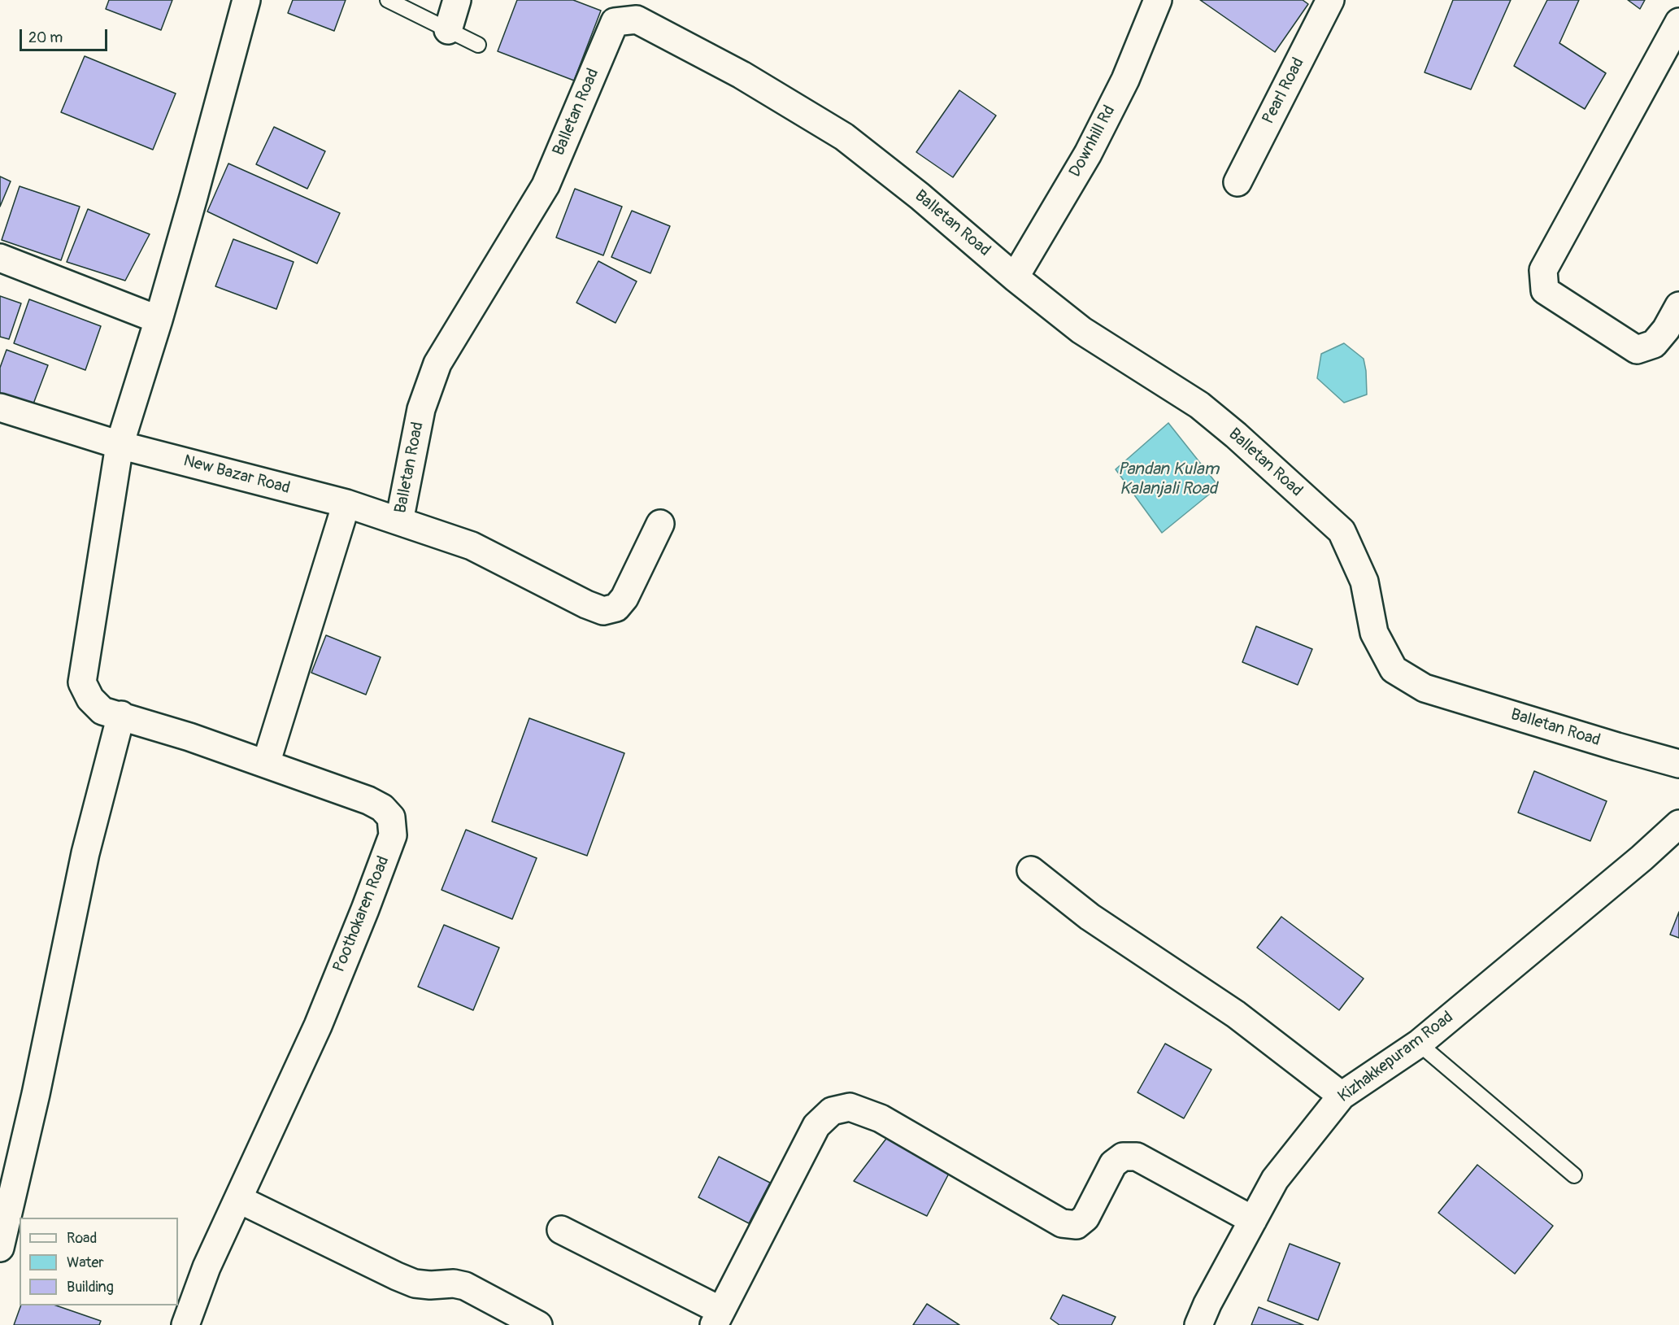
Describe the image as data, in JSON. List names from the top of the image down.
{
  "streets": {
    "street": [
      "Pearl Road",
      "Balletan Road",
      "Downhill Rd",
      "New Bazar Road",
      "Poothokaren Road",
      "Kizhakkepuram Road"
    ]
  },
  "crossings": [
    ["Balletan Road", "Downhill Rd"],
    ["Balletan Road", "New Bazar Road"],
    ["New Bazar Road", "Poothokaren Road"]
  ],
  "water": ["Pandan Kulam Kalanjali Road"],
  "legend": ["Road", "Water", "Building"],
  "scale_bar": "20 m"
}
